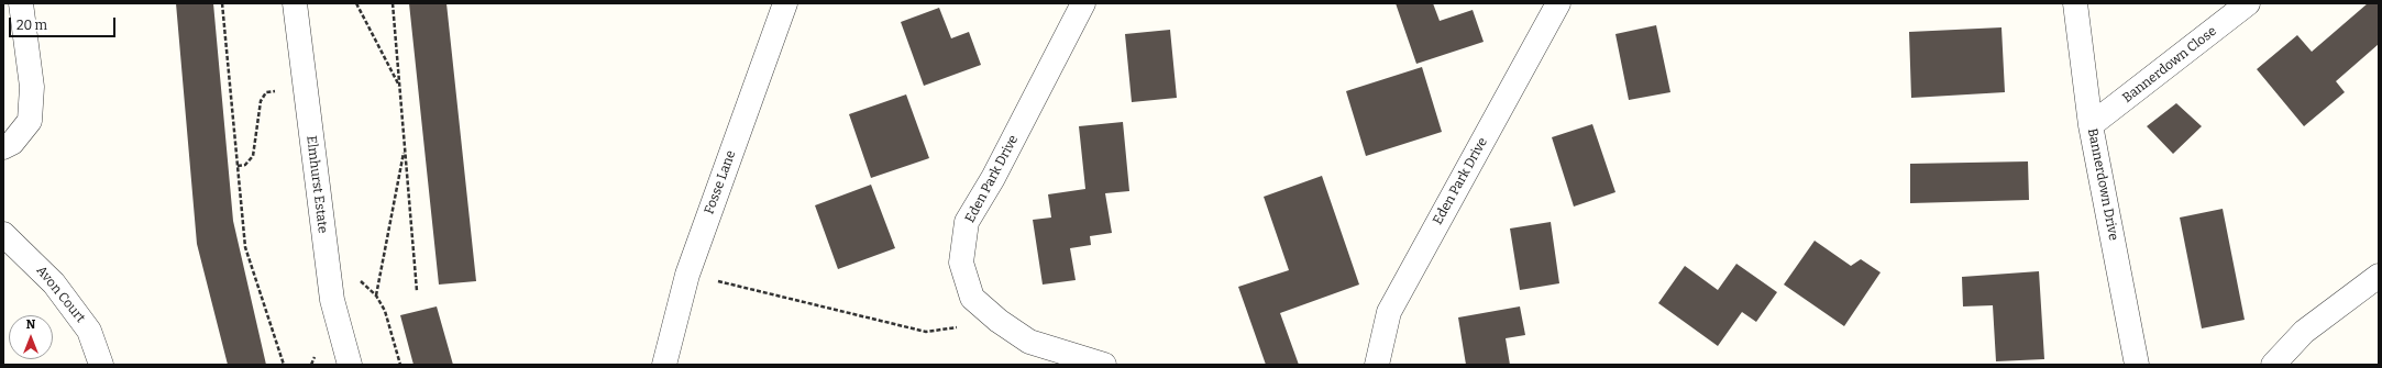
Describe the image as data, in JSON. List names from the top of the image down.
{
  "streets": {
    "street": [
      "Bannerdown Close",
      "Eden Park Drive",
      "Fosse Lane",
      "Elmhurst Estate",
      "Bannerdown Drive",
      "Avon Court"
    ]
  },
  "crossings": [
    ["Bannerdown Close", "Bannerdown Drive"]
  ],
  "scale_bar": "20 m",
  "north": "top"
}
